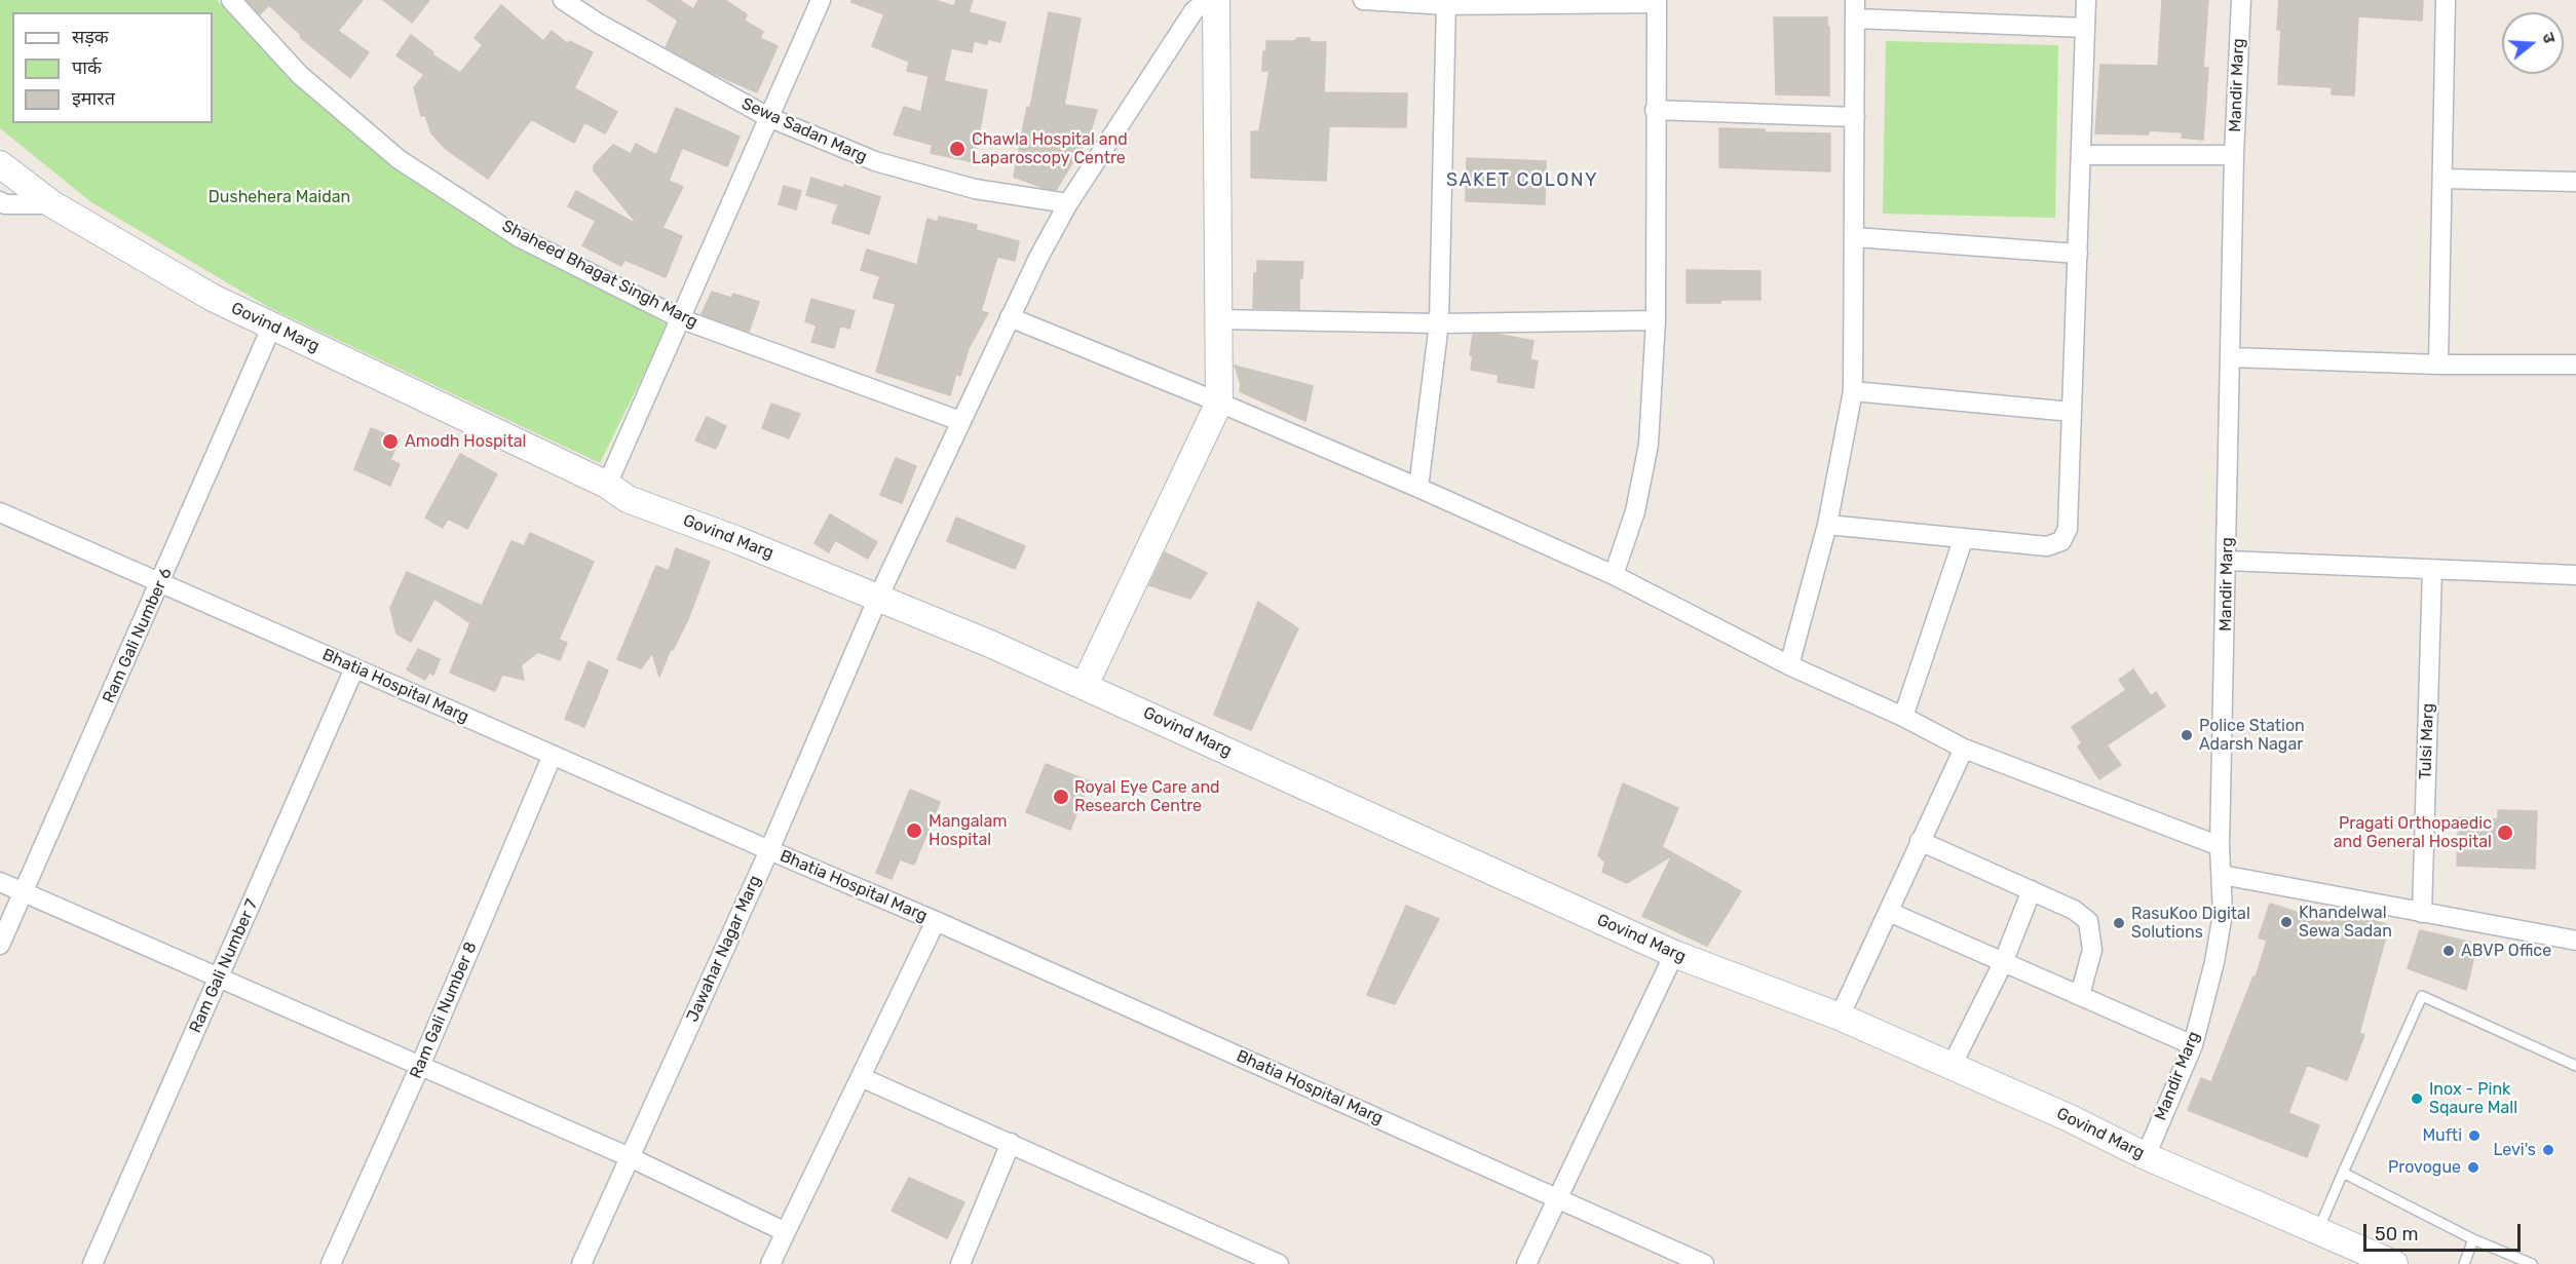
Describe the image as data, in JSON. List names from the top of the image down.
{
  "streets": {
    "street": [
      "Mandir Marg",
      "Sewa Sadan Marg",
      "Shaheed Bhagat Singh Marg",
      "Govind Marg",
      "Ram Gali Number 6",
      "Bhatia Hospital Marg",
      "Tulsi Marg",
      "Jawahar Nagar Marg",
      "Ram Gali Number 7",
      "Ram Gali Number 8"
    ]
  },
  "crossings": [
    ["Mandir Marg", "Govind Marg"],
    ["Sewa Sadan Marg", "Jawahar Nagar Marg"],
    ["Shaheed Bhagat Singh Marg", "Jawahar Nagar Marg"],
    ["Govind Marg", "Ram Gali Number 6"],
    ["Govind Marg", "Jawahar Nagar Marg"],
    ["Ram Gali Number 6", "Bhatia Hospital Marg"],
    ["Bhatia Hospital Marg", "Jawahar Nagar Marg"],
    ["Bhatia Hospital Marg", "Ram Gali Number 7"],
    ["Bhatia Hospital Marg", "Ram Gali Number 8"]
  ],
  "districts": ["SAKET COLONY"],
  "parks": ["Dushehera Maidan"],
  "places": [
    "Chawla Hospital and Laparoscopy Centre",
    "Amodh Hospital",
    "Police Station Adarsh Nagar",
    "Royal Eye Care and Research Centre",
    "Mangalam Hospital",
    "Pragati Orthopaedic and General Hospital",
    "Khandelwal Sewa Sadan",
    "RasuKoo Digital Solutions",
    "ABVP Office",
    "Inox - Pink Sqaure Mall",
    "Mufti",
    "Levi's",
    "Provogue"
  ],
  "legend": ["सड़क", "पार्क", "इमारत"],
  "scale_bar": "50 m",
  "north": "right"
}
